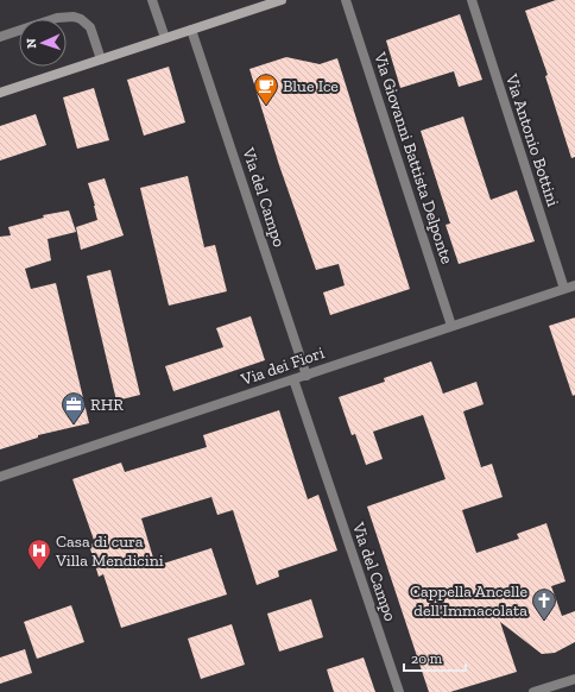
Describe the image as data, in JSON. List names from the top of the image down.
{
  "streets": {
    "street": [
      "Via Antonio Bottini",
      "Via Giovanni Battista Delponte",
      "Via del Campo",
      "Via dei Fiori"
    ]
  },
  "crossings": [
    ["Via Antonio Bottini", "Via dei Fiori"],
    ["Via Giovanni Battista Delponte", "Via dei Fiori"],
    ["Via del Campo", "Via dei Fiori"]
  ],
  "places": {
    "cafe": ["Blue Ice"],
    "office": ["RHR"],
    "hospital": ["Casa di cura Villa Mendicini"],
    "church": ["Cappella Ancelle dell'Immacolata"]
  },
  "scale_bar": "20 m",
  "north": "left"
}
